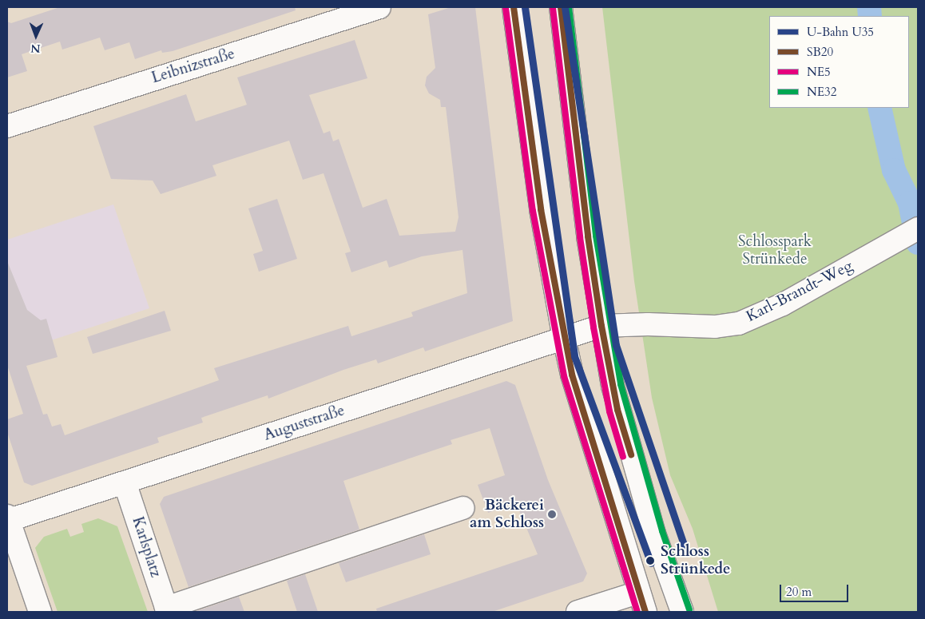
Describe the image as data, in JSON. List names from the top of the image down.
{
  "streets": {
    "street": [
      "Leibnizstraße",
      "Karl-Brandt-Weg",
      "Auguststraße",
      "Karlsplatz"
    ]
  },
  "crossings": [
    ["Karl-Brandt-Weg", "Auguststraße"],
    ["Auguststraße", "Karlsplatz"]
  ],
  "parks": ["Schlosspark Strünkede"],
  "places": ["Bäckerei am Schloss", "Schloss Strünkede"],
  "lines": [
    "metro line U35",
    "transit line SB20",
    "transit line NE32",
    "transit line NE5"
  ],
  "legend": [
    "U-Bahn U35",
    "SB20",
    "NE5",
    "NE32"
  ],
  "scale_bar": "20 m",
  "north": "bottom"
}
